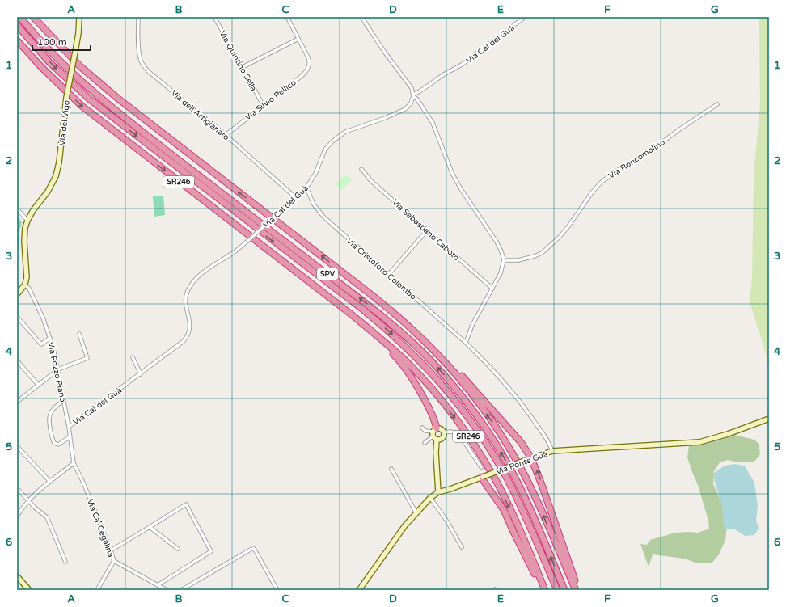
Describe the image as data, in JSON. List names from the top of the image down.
{
  "streets": {
    "highway": ["SR246", "SPV"],
    "street": [
      "Via Cal del Guà",
      "Via Quintino Sella",
      "Via Silvio Pellico",
      "Via dell'Artigianato",
      "Via del Vigo",
      "Via Roncomolino",
      "Via Sebastiano Caboto",
      "Via Cristoforo Colombo",
      "Via Pozzo Piano",
      "Via Ponte Guà",
      "Via Ca' Cegalina"
    ]
  },
  "crossings": [
    ["Via Cal del Guà", "Via dell'Artigianato"],
    ["Via Cal del Guà", "Via Cristoforo Colombo"],
    ["Via Cal del Guà", "Via Pozzo Piano"],
    ["Via Cal del Guà", "Via Ca' Cegalina"],
    ["Via Quintino Sella", "Via Silvio Pellico"],
    ["Via Silvio Pellico", "Via dell'Artigianato"],
    ["Via Cristoforo Colombo", "Via Ponte Guà"]
  ],
  "scale_bar": "100 m",
  "grid": {
    "columns": [
      "A",
      "B",
      "C",
      "D",
      "E",
      "F",
      "G"
    ],
    "rows": [
      "1",
      "2",
      "3",
      "4",
      "5",
      "6"
    ]
  }
}
